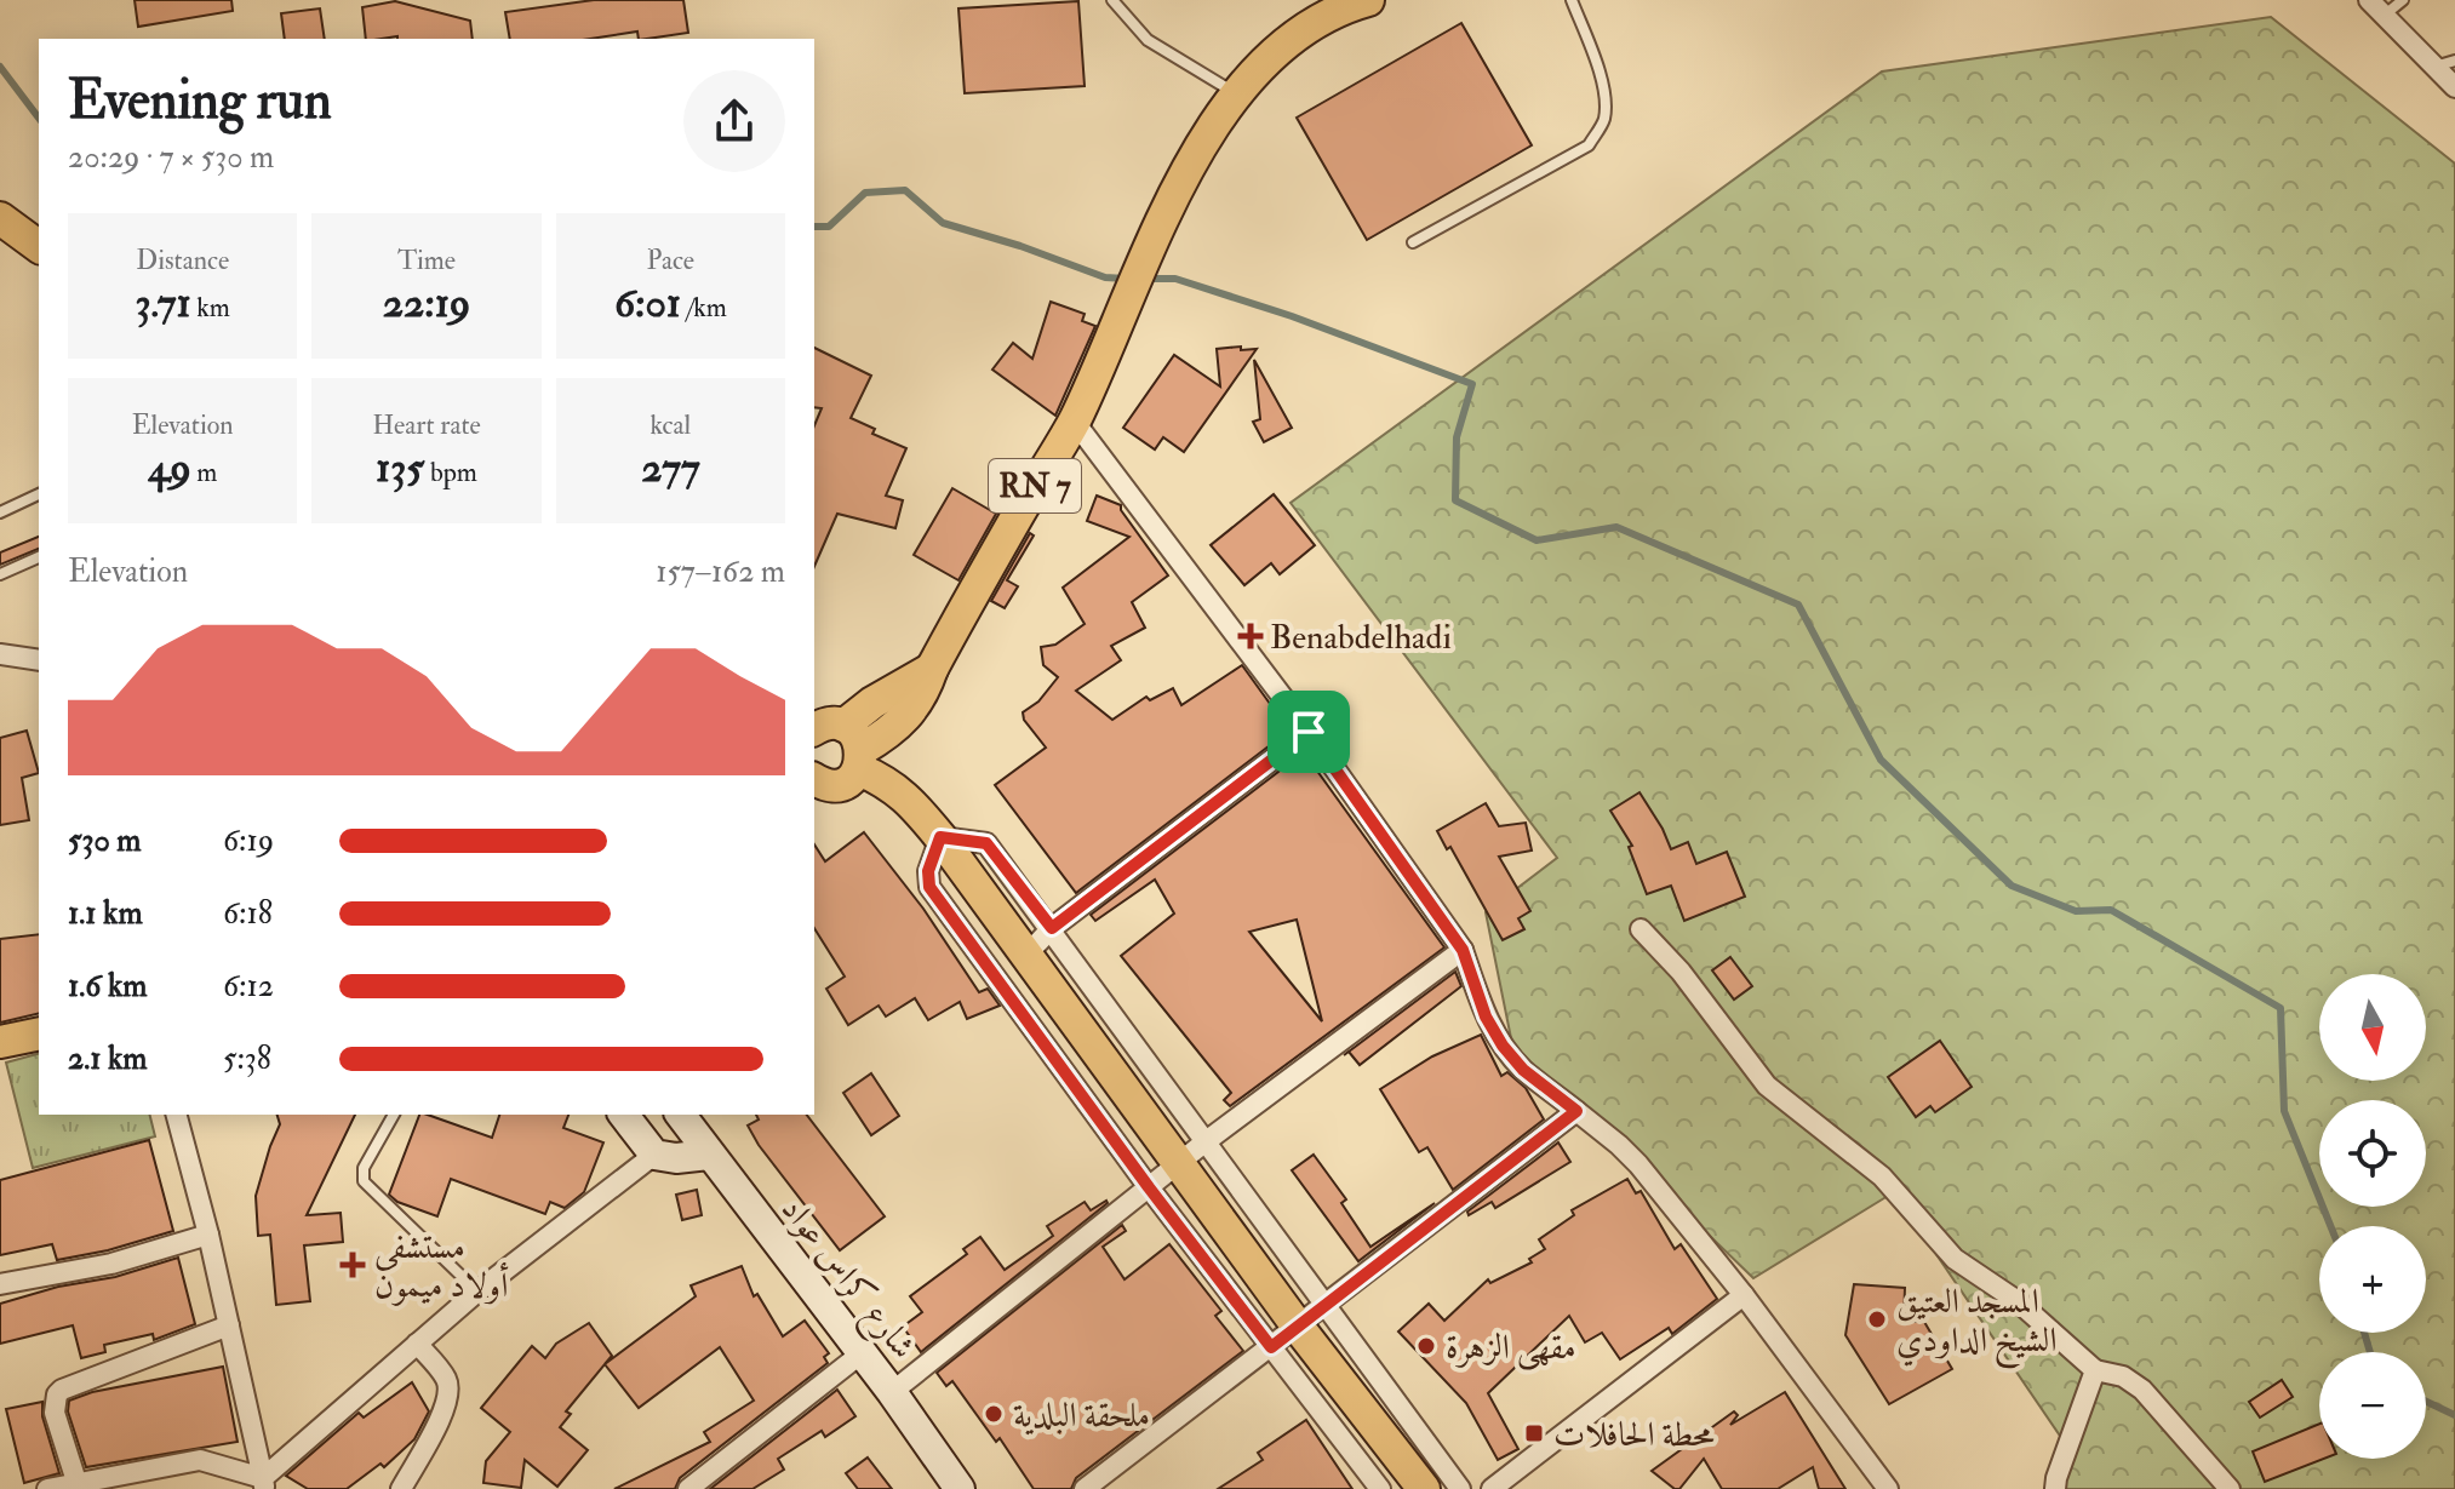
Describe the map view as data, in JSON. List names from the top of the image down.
{
  "streets": {
    "main road": ["RN 7"],
    "street": ["شارع كراس عواد"]
  },
  "places": {
    "health": ["Benabdelhadi", "مستشفى أولاد ميمون"],
    "other": ["المسجد العتيق الشيخ الداودي", "مقهى الزهرة", "ملحقة البلدية"],
    "transit": ["محطة الحافلات"]
  },
  "north": "bottom",
  "page": {
    "heading": ["Evening run", "20:29 · 7 × 530 m"],
    "stats": [
      ["Distance", "3.71 km"],
      ["Time", "22:19"],
      ["Pace", "6:01 /km"],
      ["Elevation", "49 m"],
      ["Heart rate", "135 bpm"],
      ["kcal", "277"]
    ],
    "chart": ["Elevation", "157–162 m"],
    "list": [
      {
        "name": "530 m",
        "note": "6:19"
      },
      {
        "name": "1.1 km",
        "note": "6:18"
      },
      {
        "name": "1.6 km",
        "note": "6:12"
      },
      {
        "name": "2.1 km",
        "note": "5:38"
      }
    ],
    "map_buttons": ["+", "−"]
  }
}
